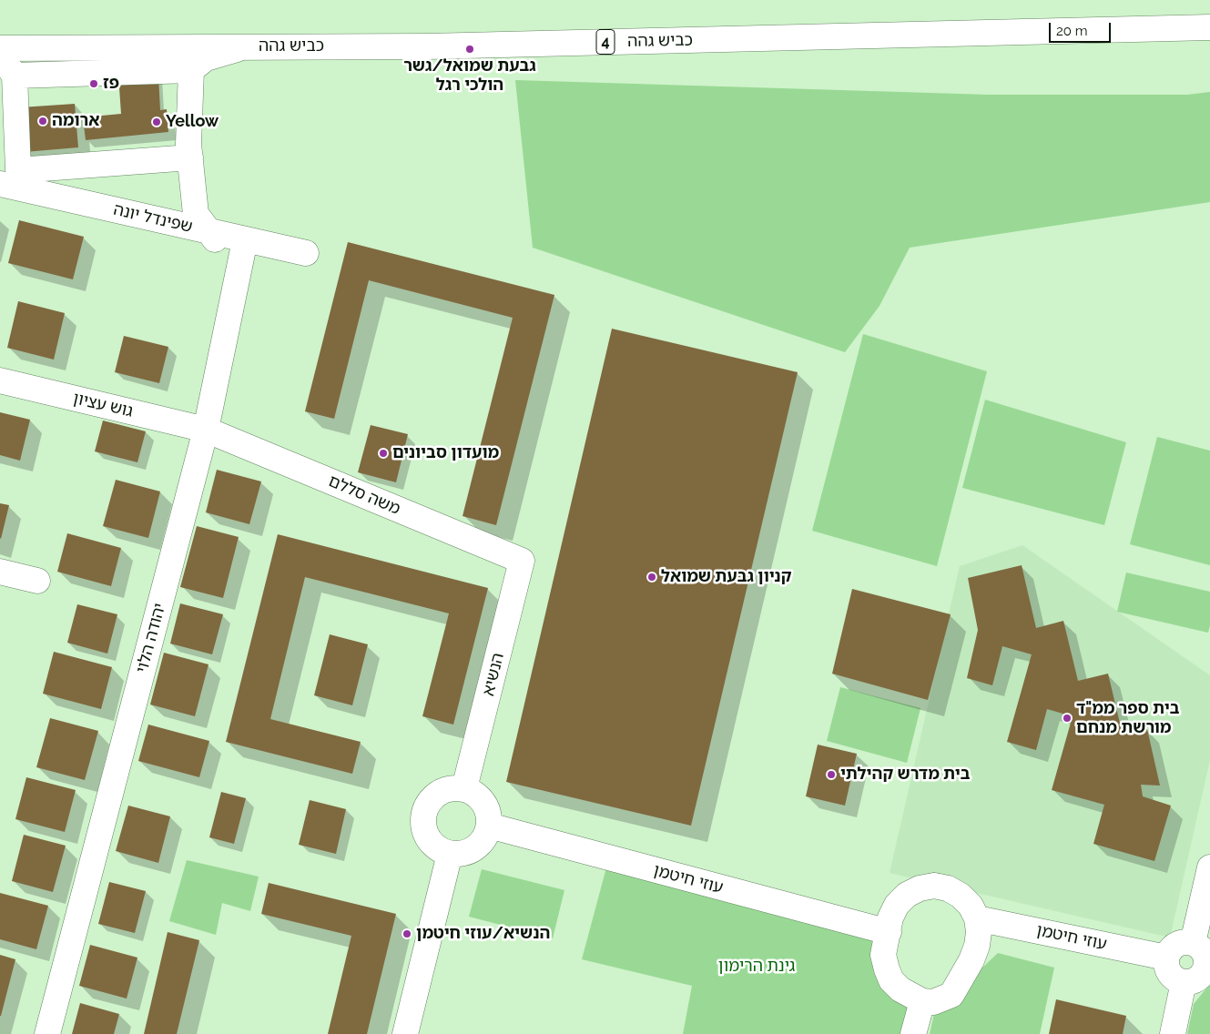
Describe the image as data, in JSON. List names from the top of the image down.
{
  "streets": {
    "main road": [
      "כביש גהה",
      "4",
      "שפינדל יונה",
      "גוש עציון",
      "משה סללם",
      "יהודה הלוי",
      "הנשיא",
      "עוזי חיטמן"
    ]
  },
  "crossings": [
    ["שפינדל יונה", "יהודה הלוי"],
    ["גוש עציון", "משה סללם"],
    ["גוש עציון", "יהודה הלוי"],
    ["משה סללם", "יהודה הלוי"],
    ["משה סללם", "הנשיא"],
    ["הנשיא", "עוזי חיטמן"]
  ],
  "parks": ["גינת הרימון"],
  "places": [
    "גבעת שמואל/גשר הולכי רגל",
    "פז",
    "ארומה",
    "Yellow",
    "מועדון סביונים",
    "קניון גבעת שמואל",
    "בית ספר ממ\"ד מורשת מנחם",
    "בית מדרש קהילתי",
    "הנשיא/עוזי חיטמן"
  ],
  "scale_bar": "20 m"
}
